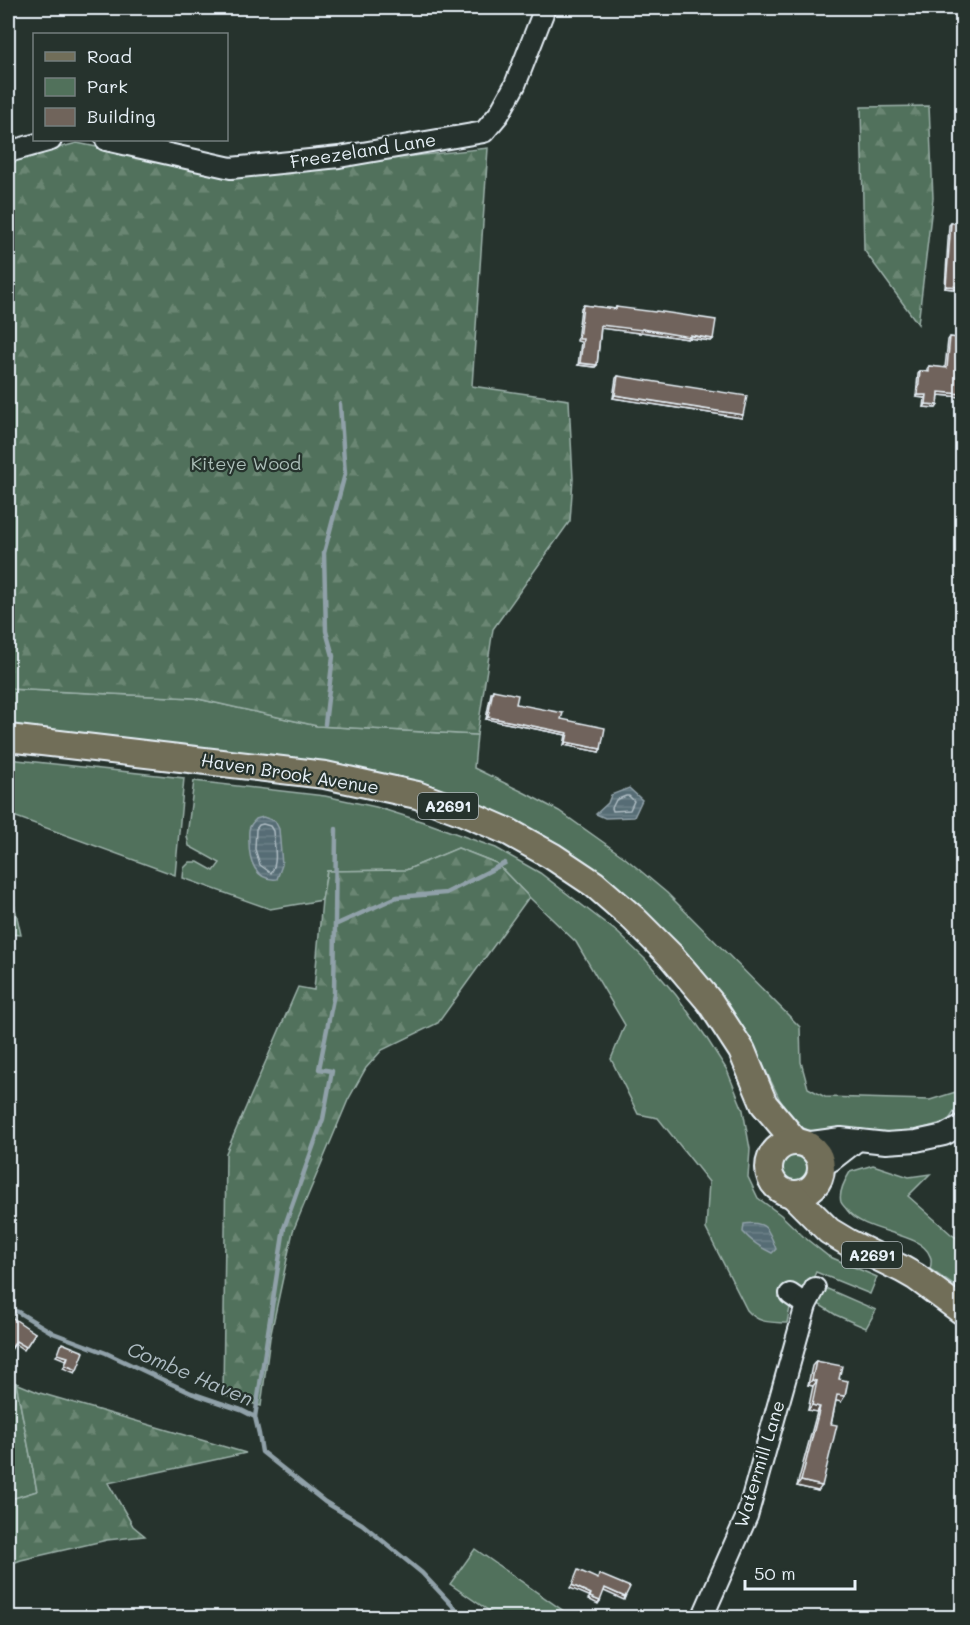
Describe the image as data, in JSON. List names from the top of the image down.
{
  "streets": {
    "main road": ["Haven Brook Avenue", "A2691"],
    "street": ["Freezeland Lane", "Watermill Lane"]
  },
  "crossings": [
    ["Haven Brook Avenue", "A2691"]
  ],
  "water": ["Combe Haven"],
  "parks": ["Kiteye Wood"],
  "legend": ["Road", "Park", "Building"],
  "scale_bar": "50 m"
}
